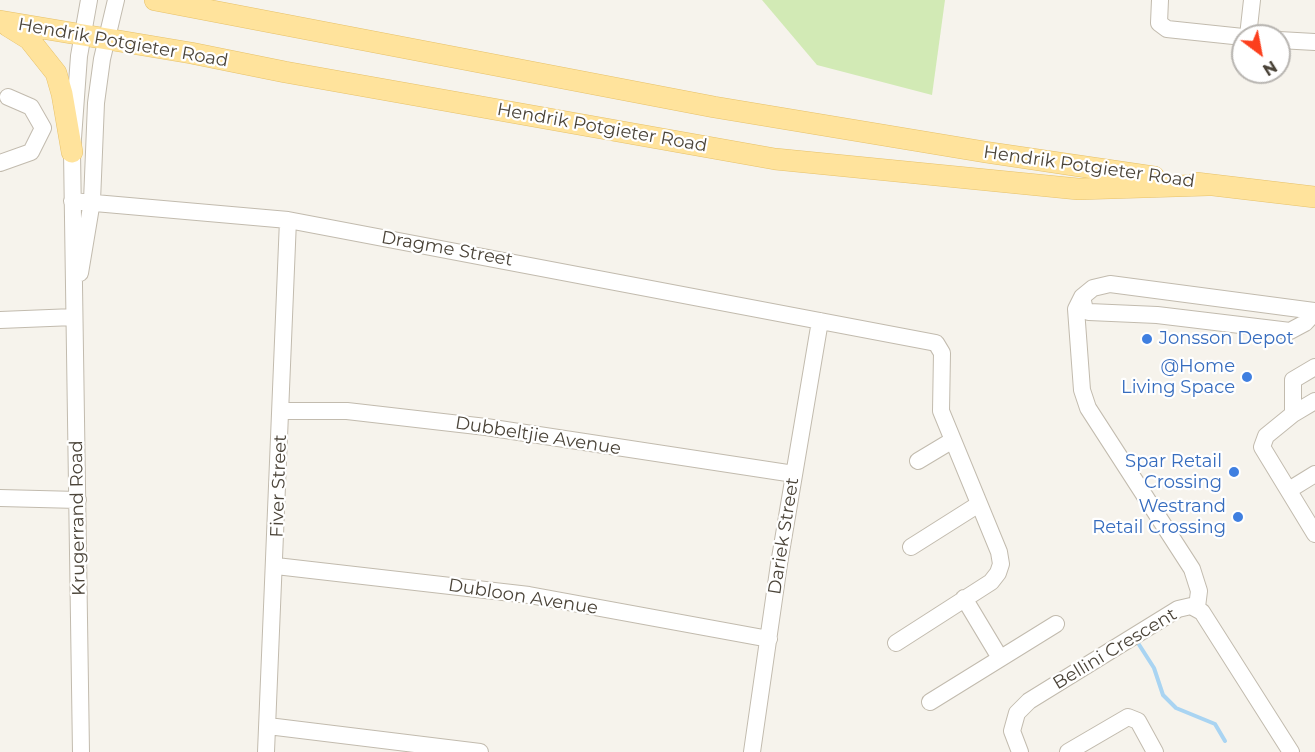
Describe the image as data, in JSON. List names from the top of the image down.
{
  "streets": {
    "main road": ["Hendrik Potgieter Road"],
    "street": [
      "Dragme Street",
      "Dubbeltjie Avenue",
      "Fiver Street",
      "Krugerrand Road",
      "Dariek Street",
      "Dubloon Avenue",
      "Bellini Crescent"
    ]
  },
  "crossings": [
    ["Hendrik Potgieter Road", "Krugerrand Road"],
    ["Dragme Street", "Fiver Street"],
    ["Dragme Street", "Krugerrand Road"],
    ["Dragme Street", "Dariek Street"],
    ["Dubbeltjie Avenue", "Fiver Street"],
    ["Dubbeltjie Avenue", "Dariek Street"],
    ["Fiver Street", "Dubloon Avenue"],
    ["Dariek Street", "Dubloon Avenue"]
  ],
  "places": [
    "Jonsson Depot",
    "@Home Living Space",
    "Spar Retail Crossing",
    "Westrand Retail Crossing"
  ],
  "north": "bottom right"
}
